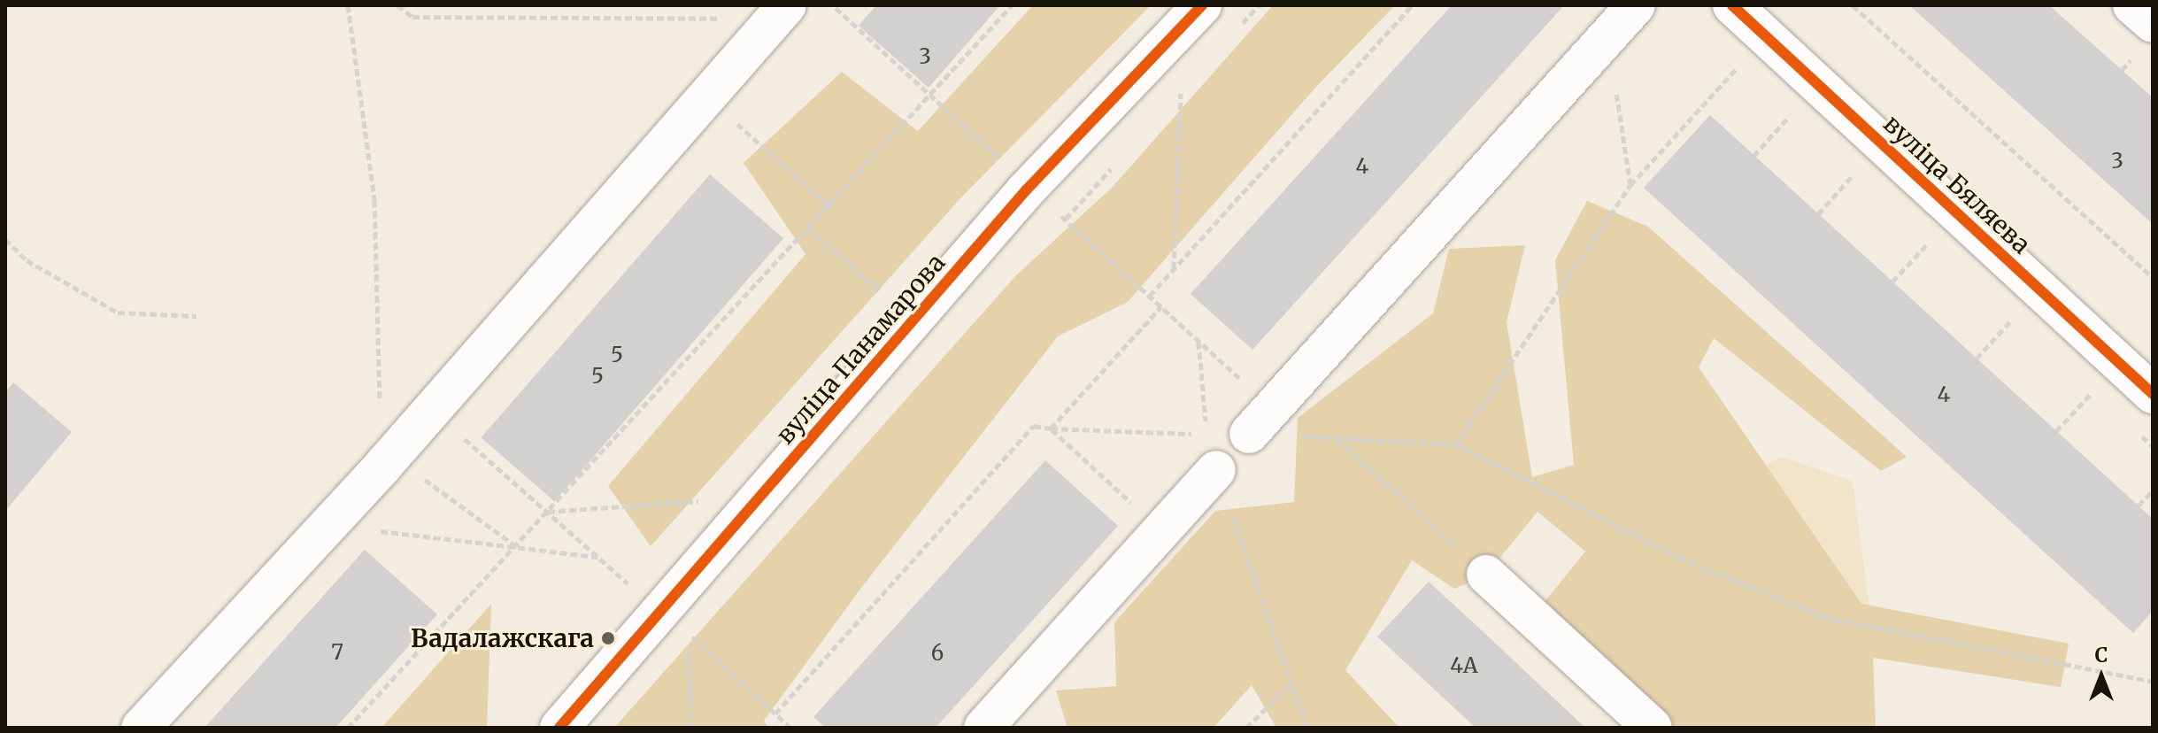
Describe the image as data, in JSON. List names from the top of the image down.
{
  "streets": {
    "street": ["вуліца Бяляева", "вуліца Панамарова"]
  },
  "places": ["Вадалажскага"],
  "house_numbers": [
    "3",
    "3",
    "4",
    "5",
    "5",
    "4",
    "7",
    "6",
    "4А"
  ],
  "north": "top"
}
